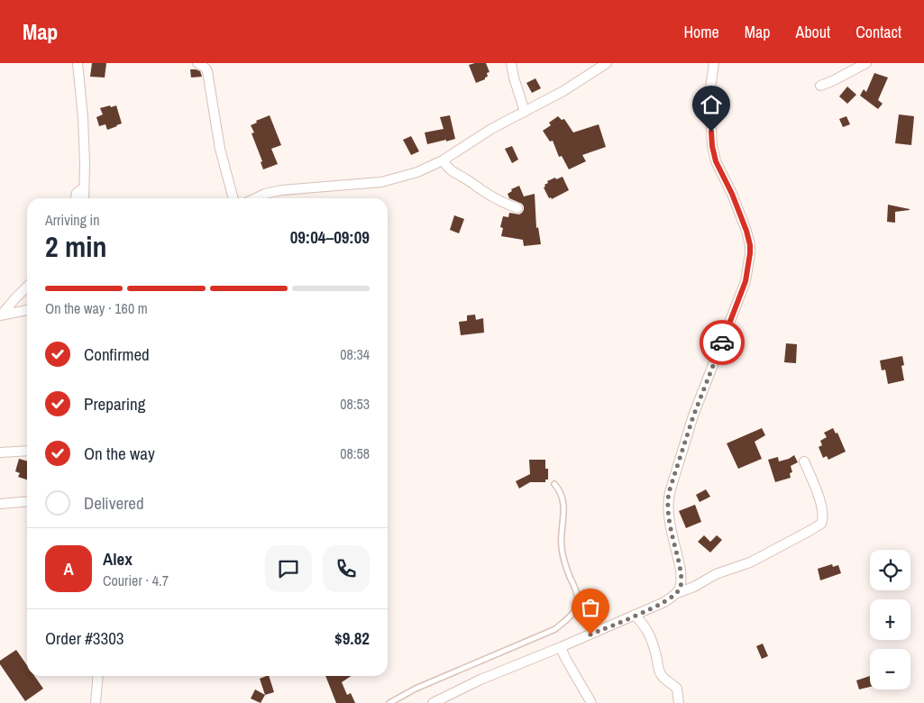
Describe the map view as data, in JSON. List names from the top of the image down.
{
  "page": {
    "header": "Map",
    "nav": [
      "Home",
      "Map",
      "About",
      "Contact"
    ],
    "heading": ["2 min", "Arriving in", "09:04–09:09"],
    "panel": [
      "Alex",
      "Courier · 4.7",
      "Order #3303",
      "$9.82"
    ],
    "bar": "On the way · 160 m",
    "list": [
      ["Confirmed", "08:34"],
      ["Preparing", "08:53"],
      ["On the way", "08:58"],
      "Delivered"
    ],
    "round": "A",
    "map_buttons": ["+", "−"]
  }
}
